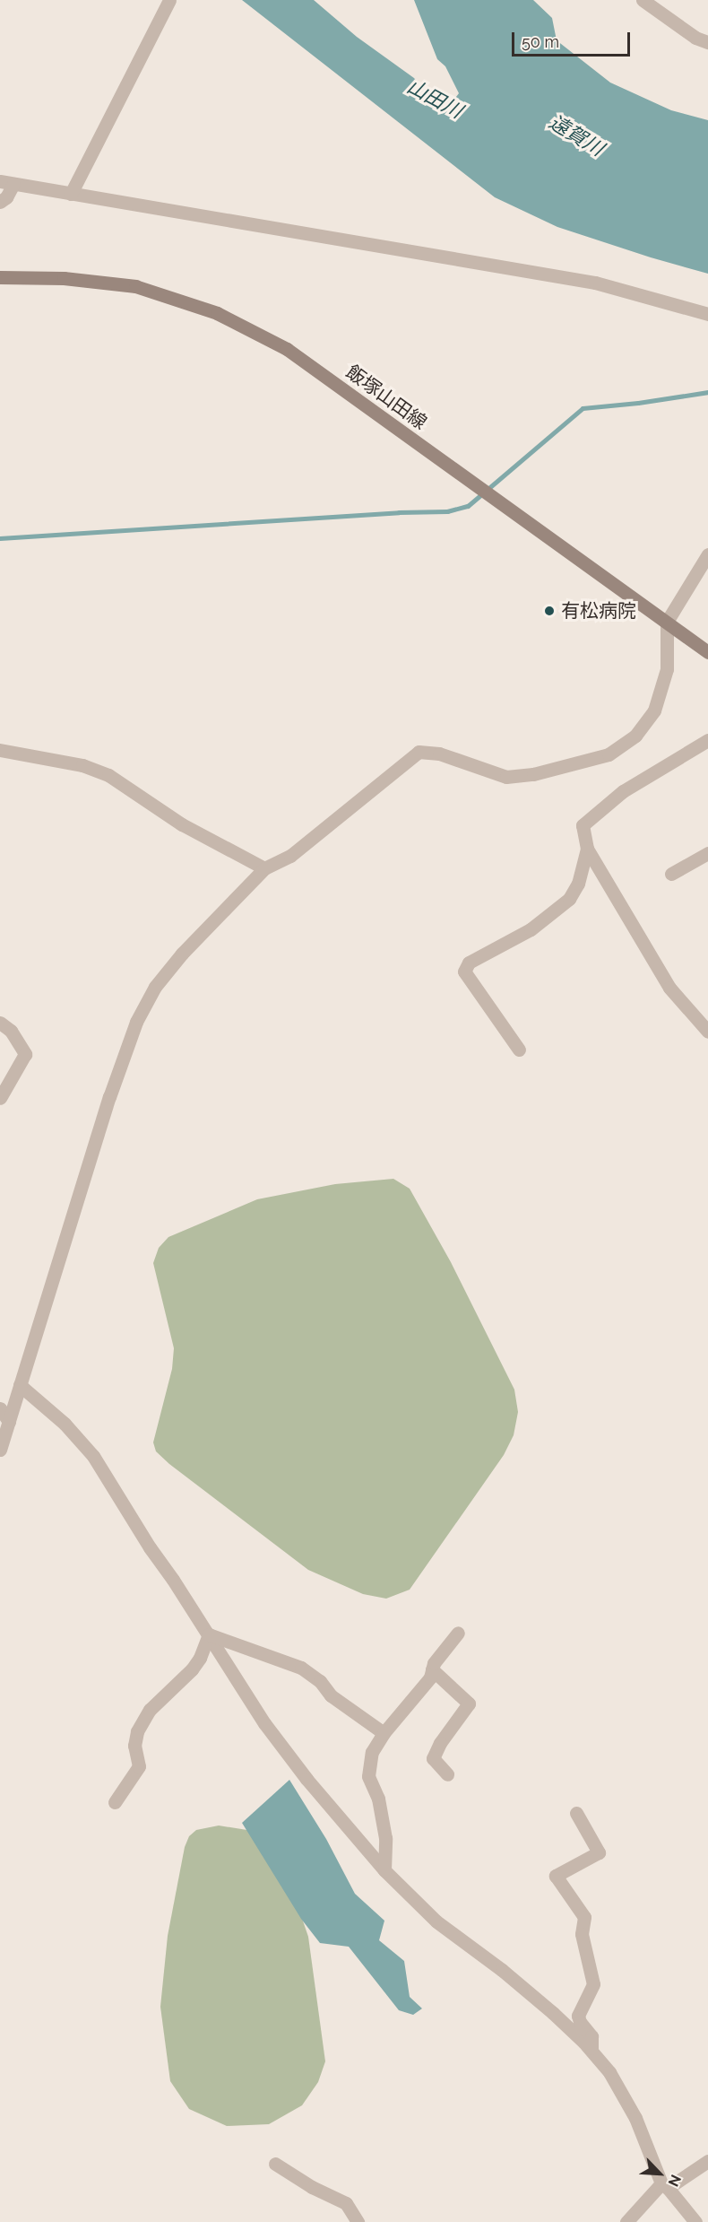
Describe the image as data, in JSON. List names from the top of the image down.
{
  "streets": {
    "main road": ["飯塚山田線"]
  },
  "water": ["山田川", "遠賀川"],
  "places": ["有松病院"],
  "scale_bar": "50 m",
  "north": "bottom right"
}
